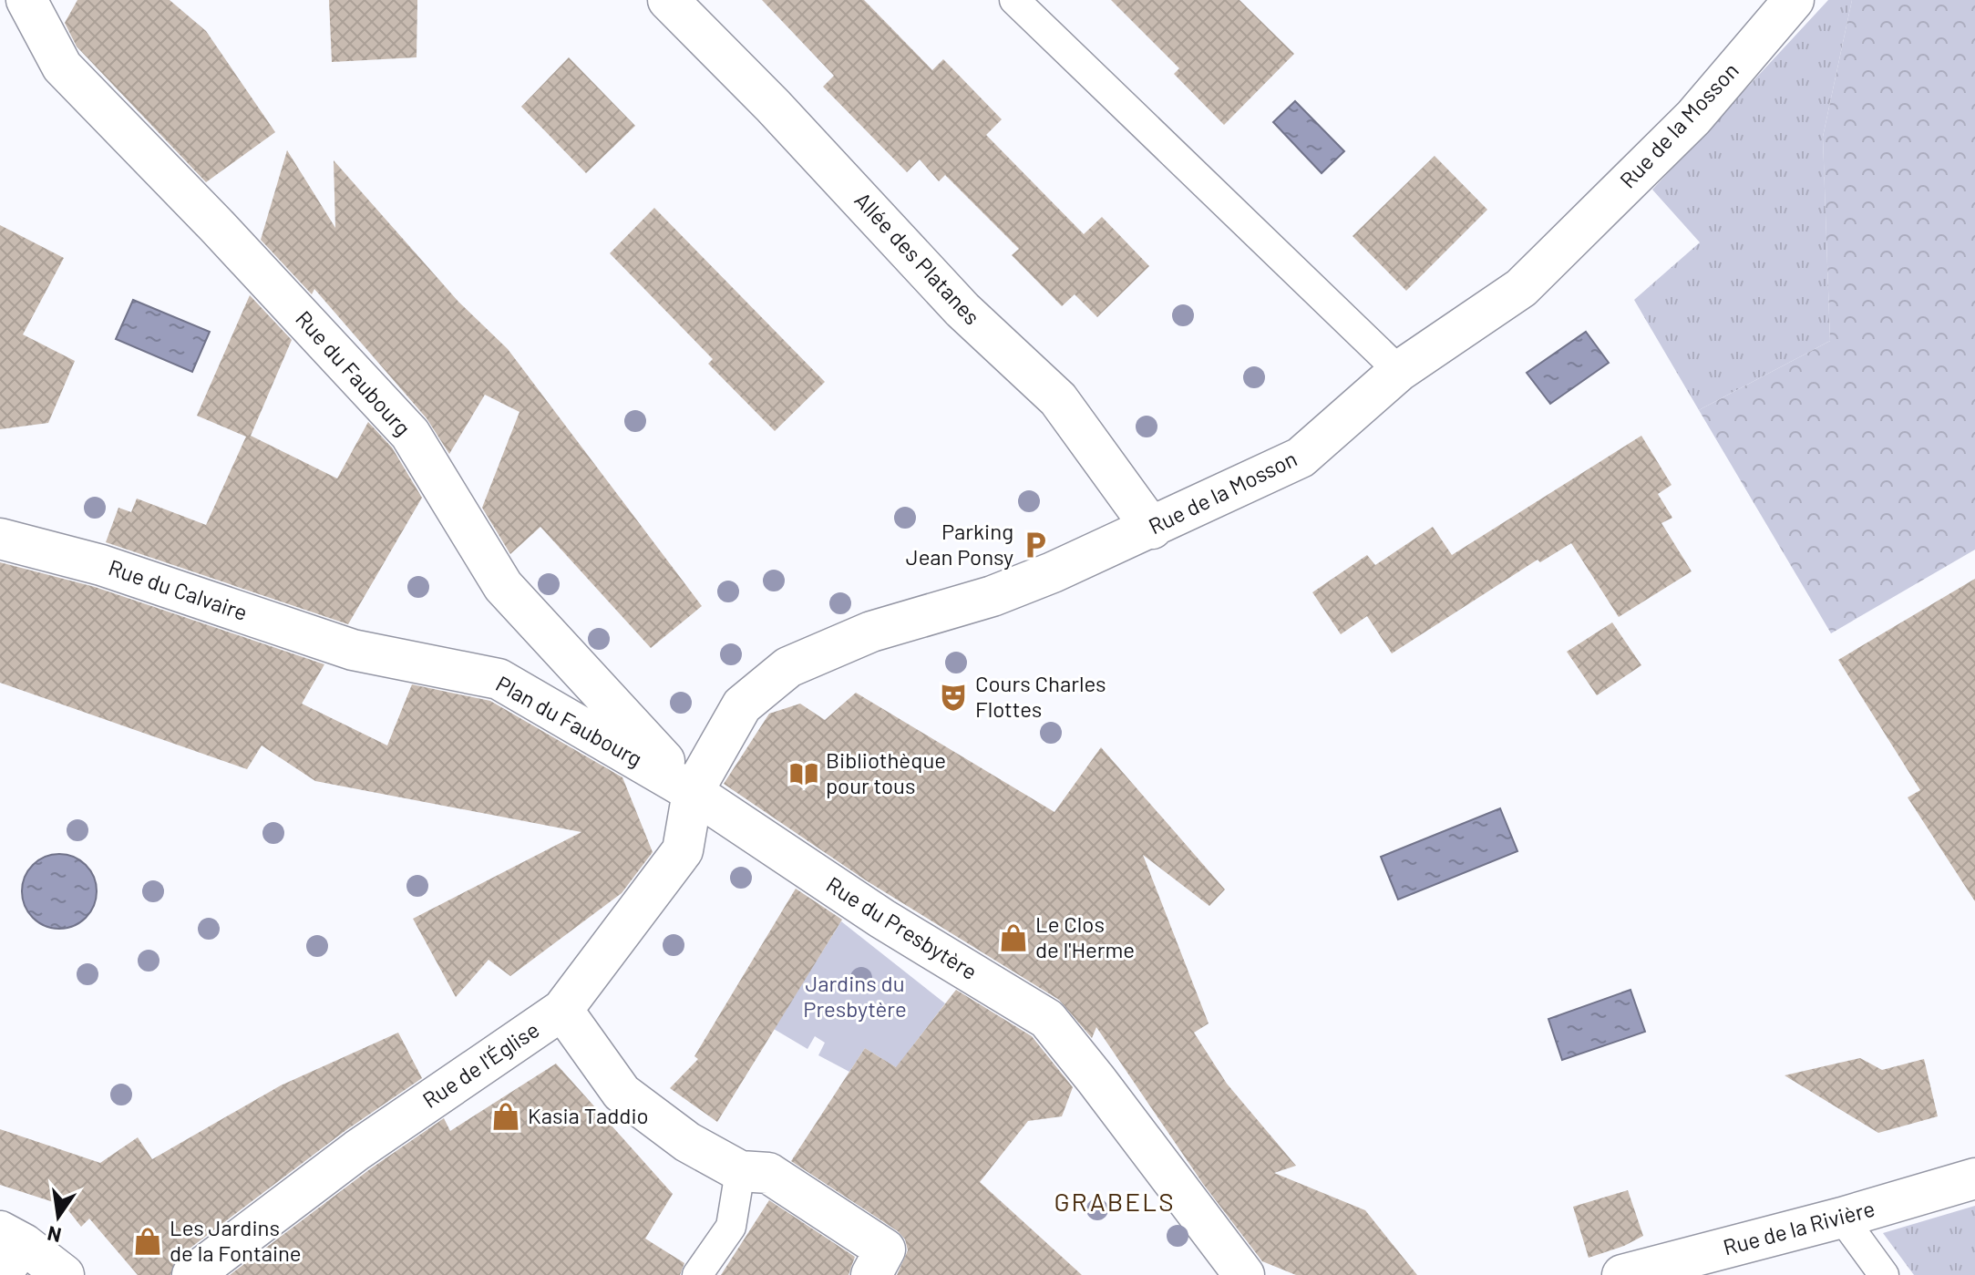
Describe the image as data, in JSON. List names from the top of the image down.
{
  "streets": {
    "street": [
      "Rue de la Mosson",
      "Allée des Platanes",
      "Rue du Faubourg",
      "Rue du Calvaire",
      "Plan du Faubourg",
      "Rue du Presbytère",
      "Rue de l'Église",
      "Rue de la Rivière"
    ]
  },
  "crossings": [
    ["Rue de la Mosson", "Allée des Platanes"],
    ["Rue de la Mosson", "Rue du Faubourg"],
    ["Rue de la Mosson", "Plan du Faubourg"],
    ["Rue de la Mosson", "Rue du Presbytère"],
    ["Rue de la Mosson", "Rue de l'Église"],
    ["Rue du Faubourg", "Plan du Faubourg"],
    ["Rue du Faubourg", "Rue du Presbytère"],
    ["Rue du Faubourg", "Rue de l'Église"],
    ["Rue du Calvaire", "Plan du Faubourg"],
    ["Plan du Faubourg", "Rue du Presbytère"],
    ["Plan du Faubourg", "Rue de l'Église"],
    ["Rue du Presbytère", "Rue de l'Église"]
  ],
  "districts": ["GRABELS"],
  "parks": ["Jardins du Presbytère"],
  "places": {
    "parking": ["Parking Jean Ponsy"],
    "theatre": ["Cours Charles Flottes"],
    "library": ["Bibliothèque pour tous"],
    "shop": ["Le Clos de l'Herme", "Kasia Taddio", "Les Jardins de la Fontaine"]
  },
  "north": "bottom"
}
